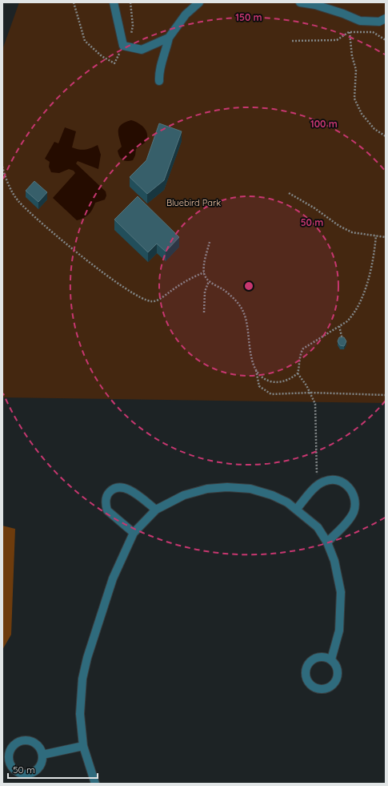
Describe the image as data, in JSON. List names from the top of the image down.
{
  "parks": ["Bluebird Park"],
  "scale_bar": "50 m",
  "rings": ["150 m", "100 m", "50 m"]
}
